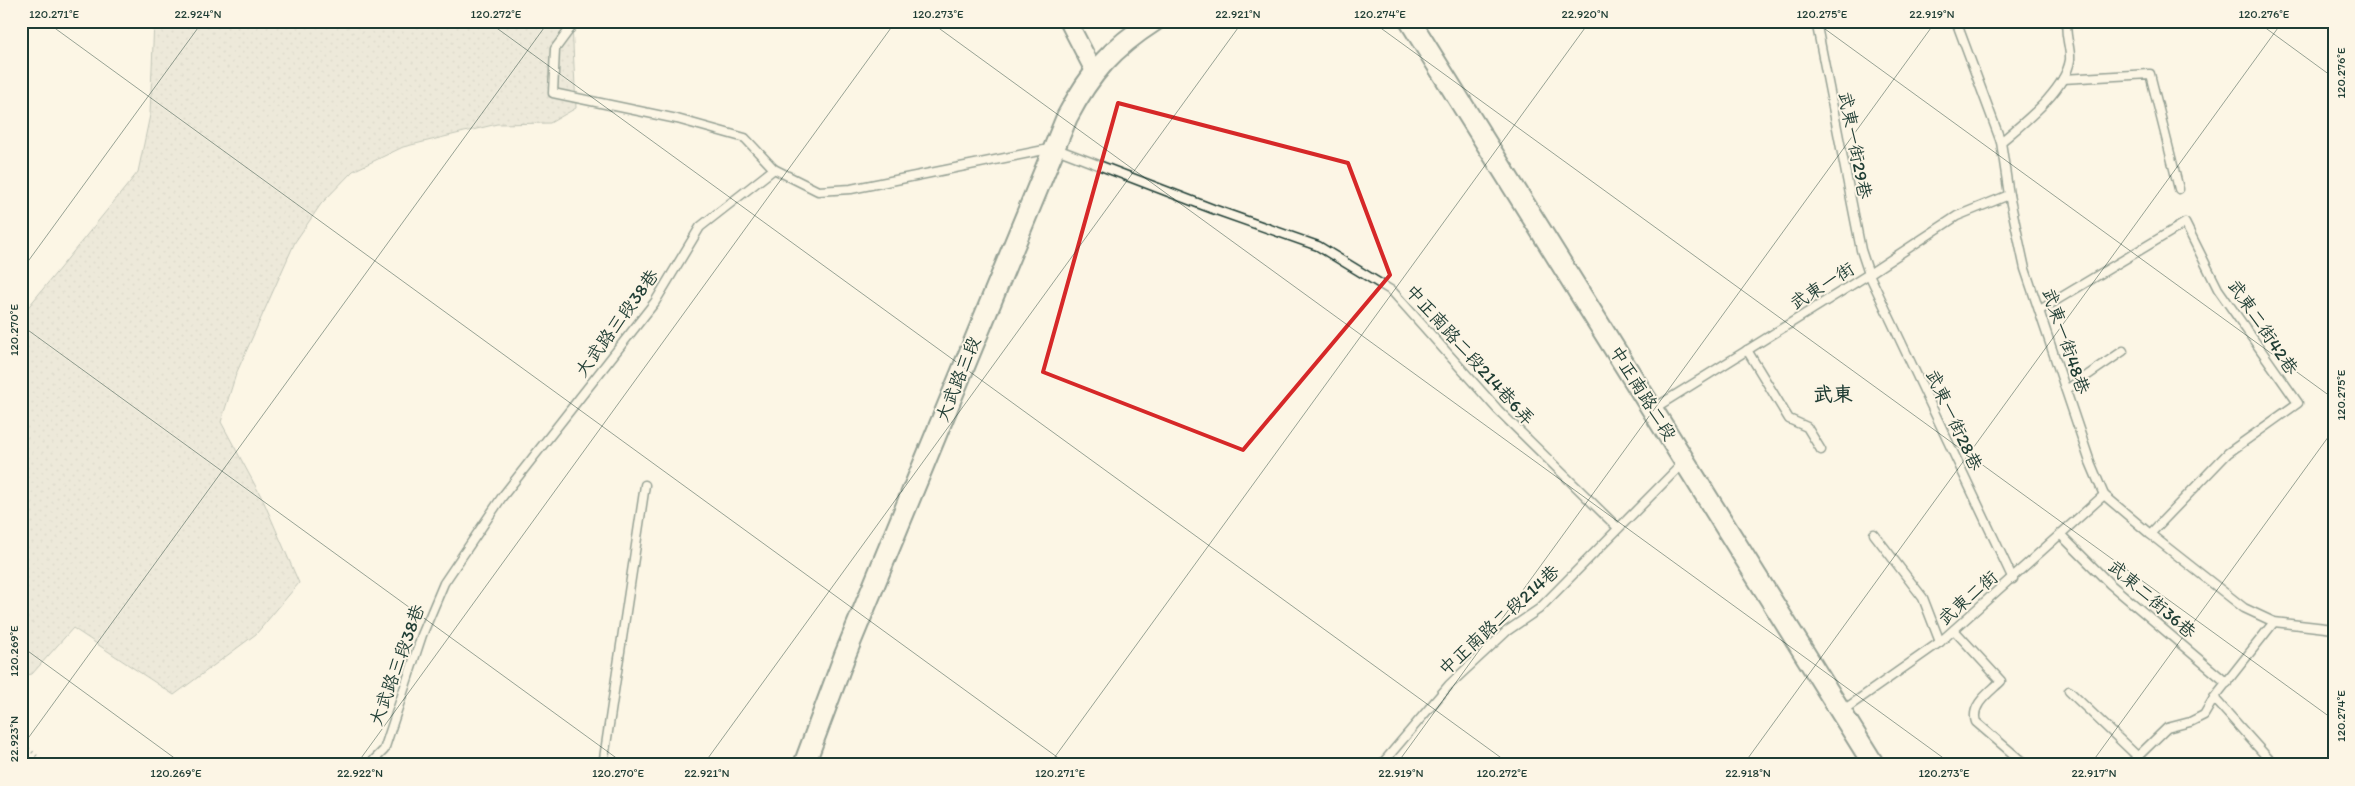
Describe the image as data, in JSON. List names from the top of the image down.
{
  "streets": {
    "street": ["大武路三段", "中正南路二段"],
    "lane": [
      "武東一街29巷",
      "武東一街",
      "大武路三段38巷",
      "武東二街42巷",
      "武東一街48巷",
      "中正南路二段214巷6弄",
      "武東一街28巷",
      "武東二街",
      "武東二街36巷",
      "中正南路二段214巷"
    ]
  },
  "crossings": [
    ["武東一街29巷", "武東一街"],
    ["武東一街29巷", "武東一街28巷"],
    ["武東一街", "武東一街48巷"],
    ["武東一街", "中正南路二段"],
    ["武東一街", "武東一街28巷"],
    ["武東二街42巷", "武東一街48巷"],
    ["武東一街48巷", "武東二街"],
    ["中正南路二段214巷6弄", "大武路三段"],
    ["中正南路二段214巷6弄", "中正南路二段214巷"],
    ["中正南路二段", "武東二街"],
    ["中正南路二段", "中正南路二段214巷"],
    ["武東一街28巷", "武東二街"],
    ["武東二街", "武東二街36巷"]
  ],
  "districts": ["武東"],
  "coordinates": [
    "120.271°E",
    "22.924°N",
    "120.272°E",
    "120.273°E",
    "22.921°N",
    "120.274°E",
    "22.920°N",
    "120.275°E",
    "22.919°N",
    "120.276°E",
    "120.270°E",
    "120.269°E",
    "22.923°N",
    "22.922°N",
    "22.918°N",
    "22.917°N"
  ]
}
